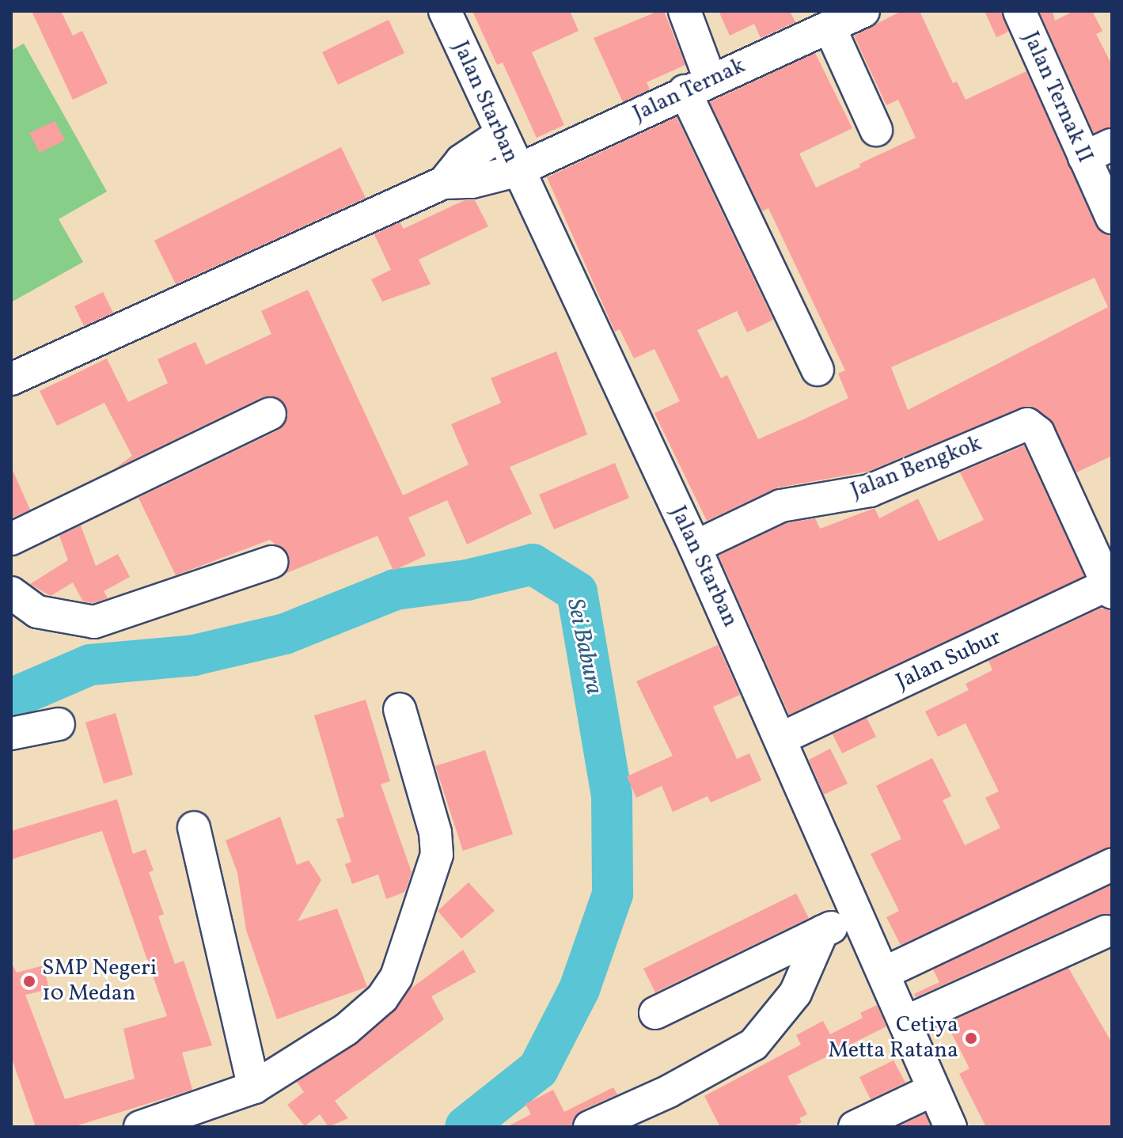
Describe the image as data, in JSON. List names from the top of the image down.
{
  "streets": {
    "street": [
      "Jalan Ternak",
      "Jalan Ternak II",
      "Jalan Starban",
      "Jalan Bengkok",
      "Jalan Subur"
    ]
  },
  "crossings": [
    ["Jalan Ternak", "Jalan Starban"],
    ["Jalan Starban", "Jalan Bengkok"],
    ["Jalan Starban", "Jalan Subur"],
    ["Jalan Bengkok", "Jalan Subur"]
  ],
  "water": ["Sei Babura"],
  "places": ["SMP Negeri 10 Medan", "Cetiya Metta Ratana"]
}
